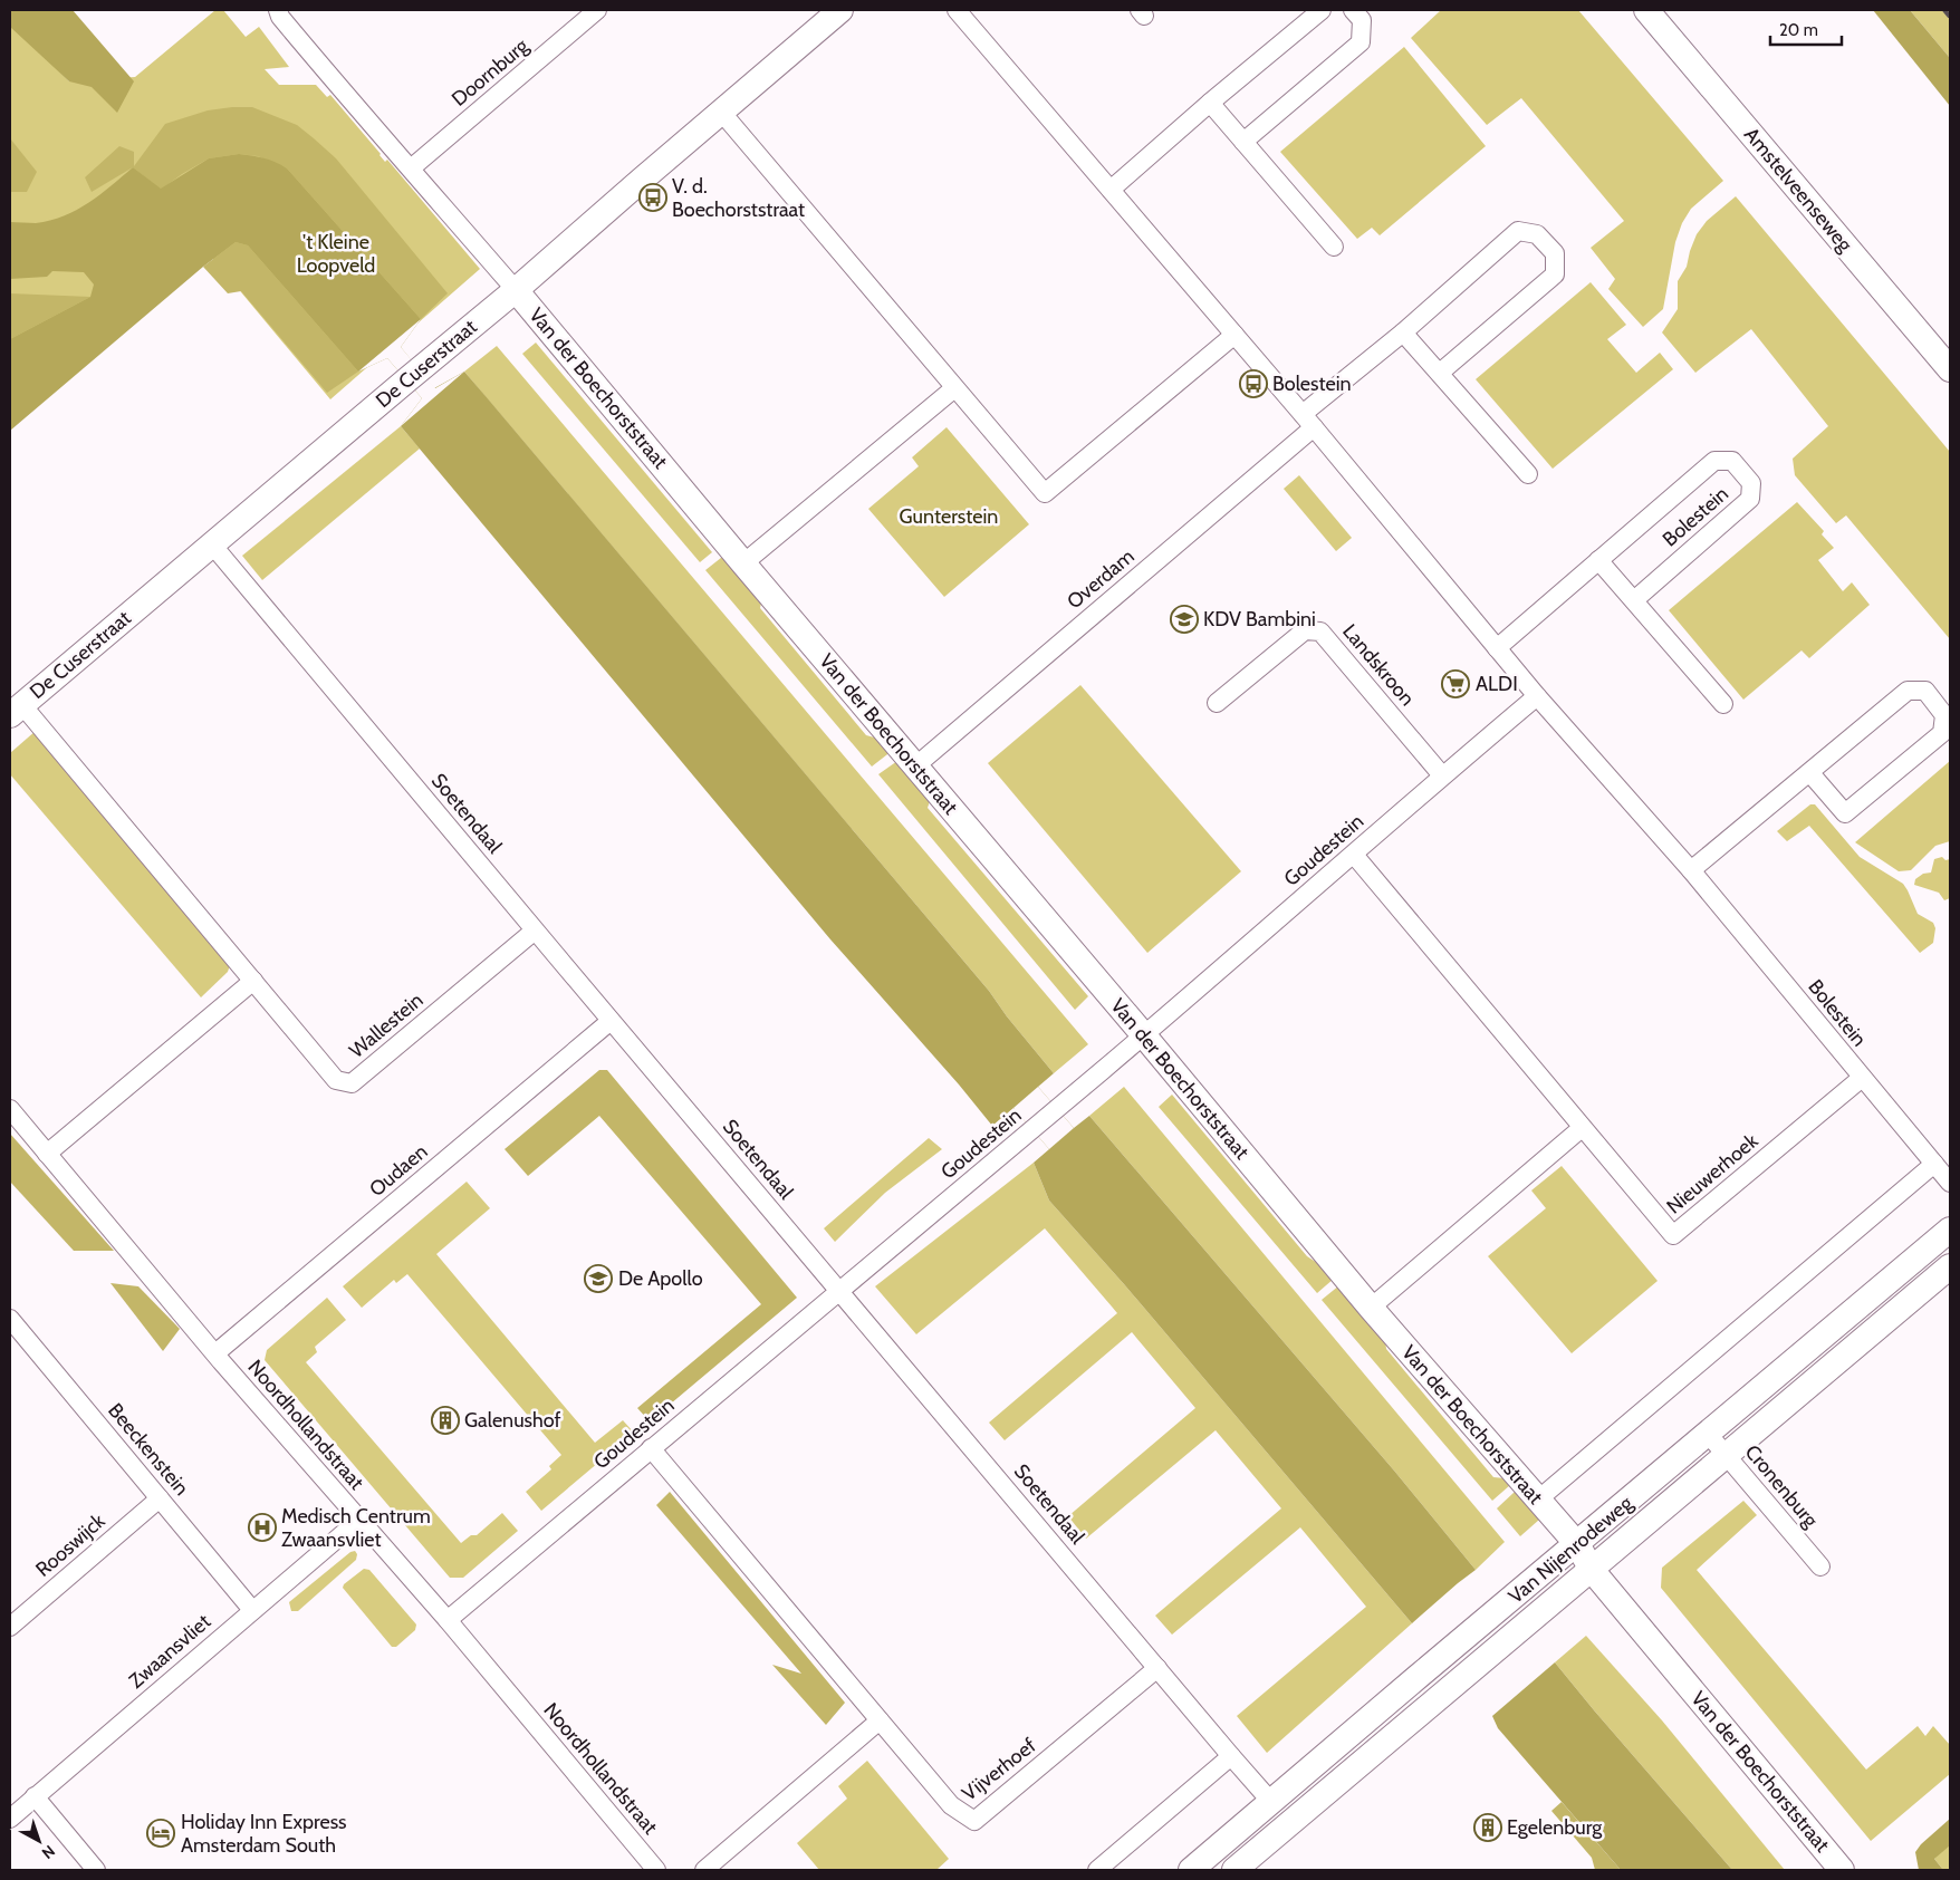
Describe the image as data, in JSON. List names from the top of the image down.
{
  "streets": {
    "street": [
      "Doornburg",
      "Amstelveenseweg",
      "De Cuserstraat",
      "Van der Boechorststraat",
      "Bolestein",
      "Overdam",
      "Landskroon",
      "Soetendaal",
      "Goudestein",
      "Wallestein",
      "Oudaen",
      "Nieuwerhoek",
      "Noordhollandstraat",
      "Beeckenstein",
      "Cronenburg",
      "Rooswijck",
      "Van Nijenrodeweg",
      "Zwaansvliet",
      "Vijverhoef"
    ]
  },
  "crossings": [
    ["De Cuserstraat", "Van der Boechorststraat"],
    ["De Cuserstraat", "Soetendaal"],
    ["De Cuserstraat", "Wallestein"],
    ["Van der Boechorststraat", "Overdam"],
    ["Van der Boechorststraat", "Goudestein"],
    ["Van der Boechorststraat", "Van Nijenrodeweg"],
    ["Bolestein", "Overdam"],
    ["Bolestein", "Goudestein"],
    ["Bolestein", "Nieuwerhoek"],
    ["Landskroon", "Goudestein"],
    ["Soetendaal", "Goudestein"],
    ["Soetendaal", "Wallestein"],
    ["Soetendaal", "Oudaen"],
    ["Soetendaal", "Van Nijenrodeweg"],
    ["Soetendaal", "Vijverhoef"],
    ["Goudestein", "Nieuwerhoek"],
    ["Goudestein", "Noordhollandstraat"],
    ["Goudestein", "Vijverhoef"],
    ["Oudaen", "Noordhollandstraat"],
    ["Noordhollandstraat", "Zwaansvliet"],
    ["Beeckenstein", "Rooswijck"],
    ["Beeckenstein", "Zwaansvliet"],
    ["Cronenburg", "Van Nijenrodeweg"]
  ],
  "parks": ["'t Kleine Loopveld", "Gunterstein"],
  "places": {
    "bus stop": ["V. d. Boechorststraat", "Bolestein"],
    "school or university": ["KDV Bambini", "De Apollo"],
    "supermarket": ["ALDI"],
    "building": ["Galenushof", "Egelenburg"],
    "hospital": ["Medisch Centrum Zwaansvliet"],
    "hotel": ["Holiday Inn Express Amsterdam South"]
  },
  "scale_bar": "20 m",
  "north": "bottom right"
}
